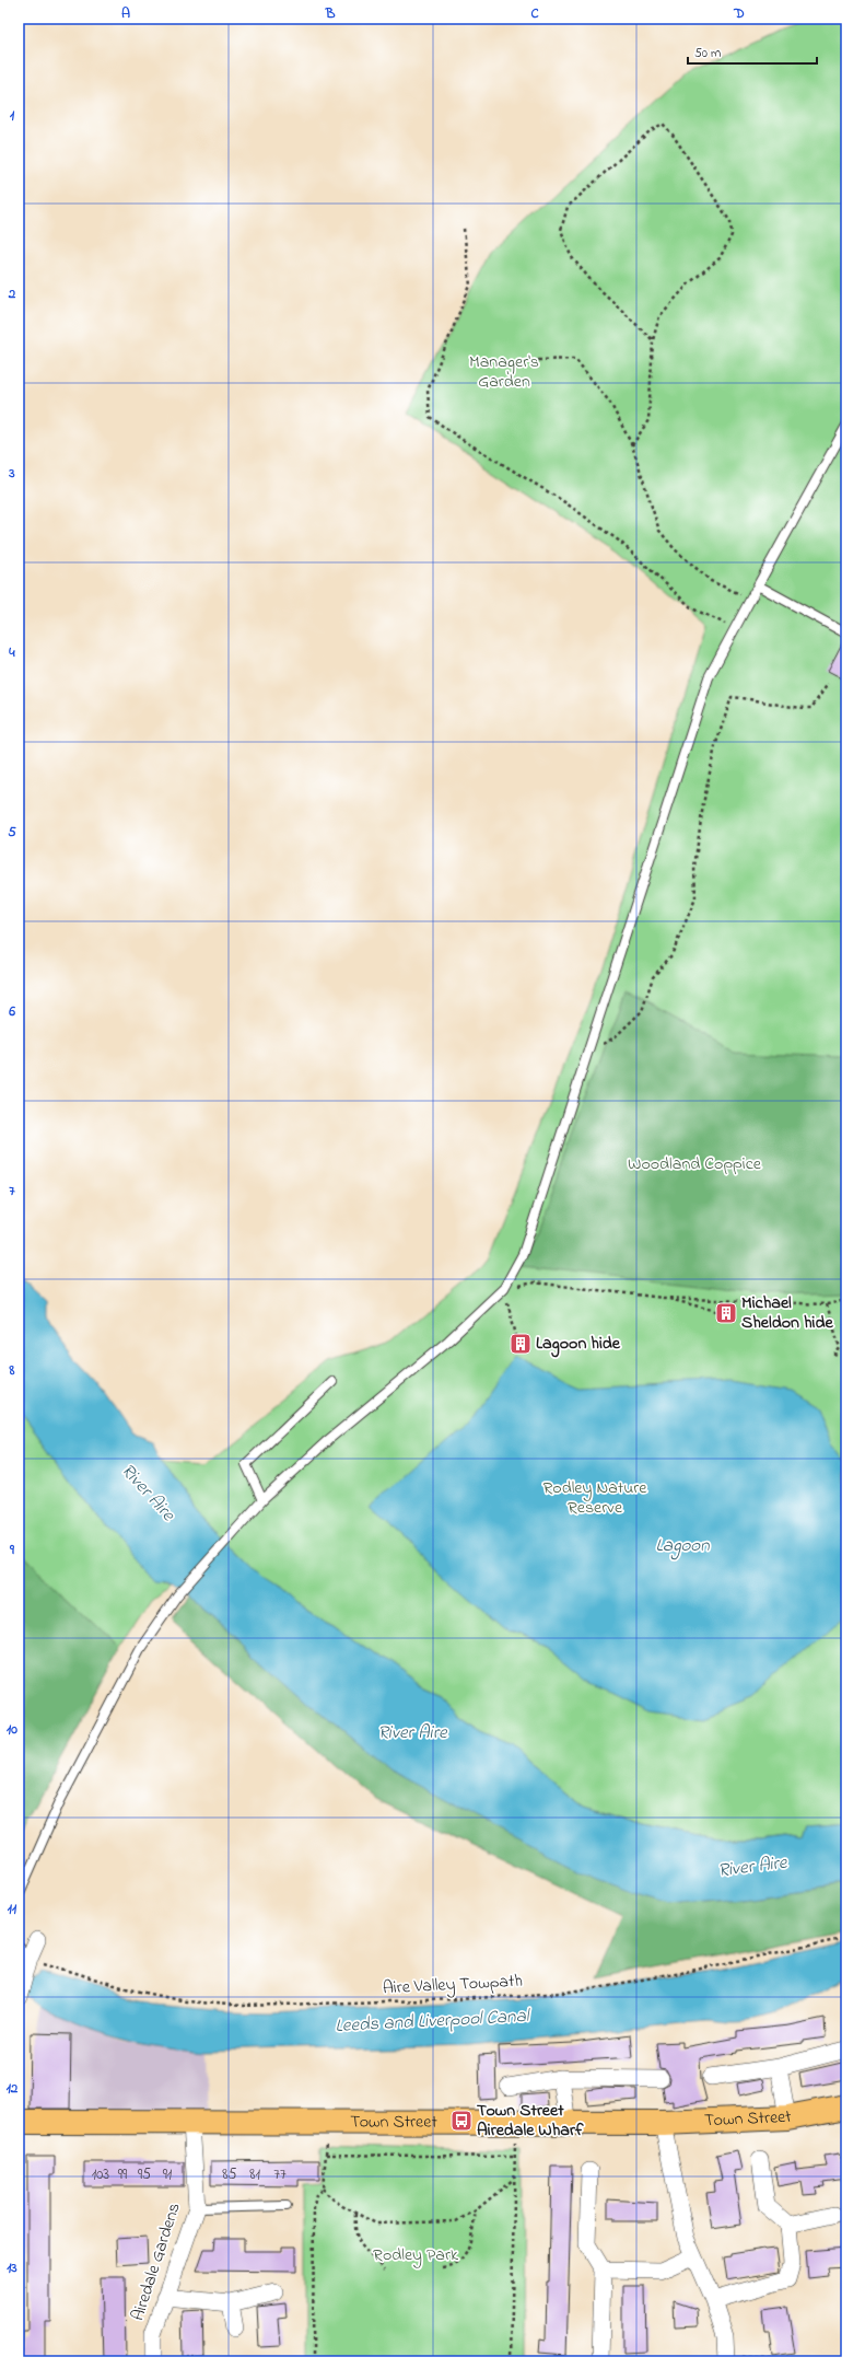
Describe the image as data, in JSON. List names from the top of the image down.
{
  "streets": {
    "main road": ["Town Street"],
    "street": ["Airedale Gardens"],
    "path": ["Aire Valley Towpath"]
  },
  "crossings": [
    ["Town Street", "Airedale Gardens"]
  ],
  "water": ["River Aire", "Lagoon", "Leeds and Liverpool Canal"],
  "parks": [
    "Manager's Garden",
    "Woodland Coppice",
    "Rodley Nature Reserve",
    "Rodley Park"
  ],
  "places": {
    "building": ["Michael Sheldon hide", "Lagoon hide"],
    "bus stop": ["Town Street Airedale Wharf"]
  },
  "house_numbers": [
    "103",
    "99",
    "95",
    "91",
    "85",
    "81",
    "77"
  ],
  "scale_bar": "50 m",
  "grid": {
    "columns": [
      "A",
      "B",
      "C",
      "D"
    ],
    "rows": [
      "1",
      "2",
      "3",
      "4",
      "5",
      "6",
      "7",
      "8",
      "9",
      "10",
      "11",
      "12",
      "13"
    ]
  }
}
